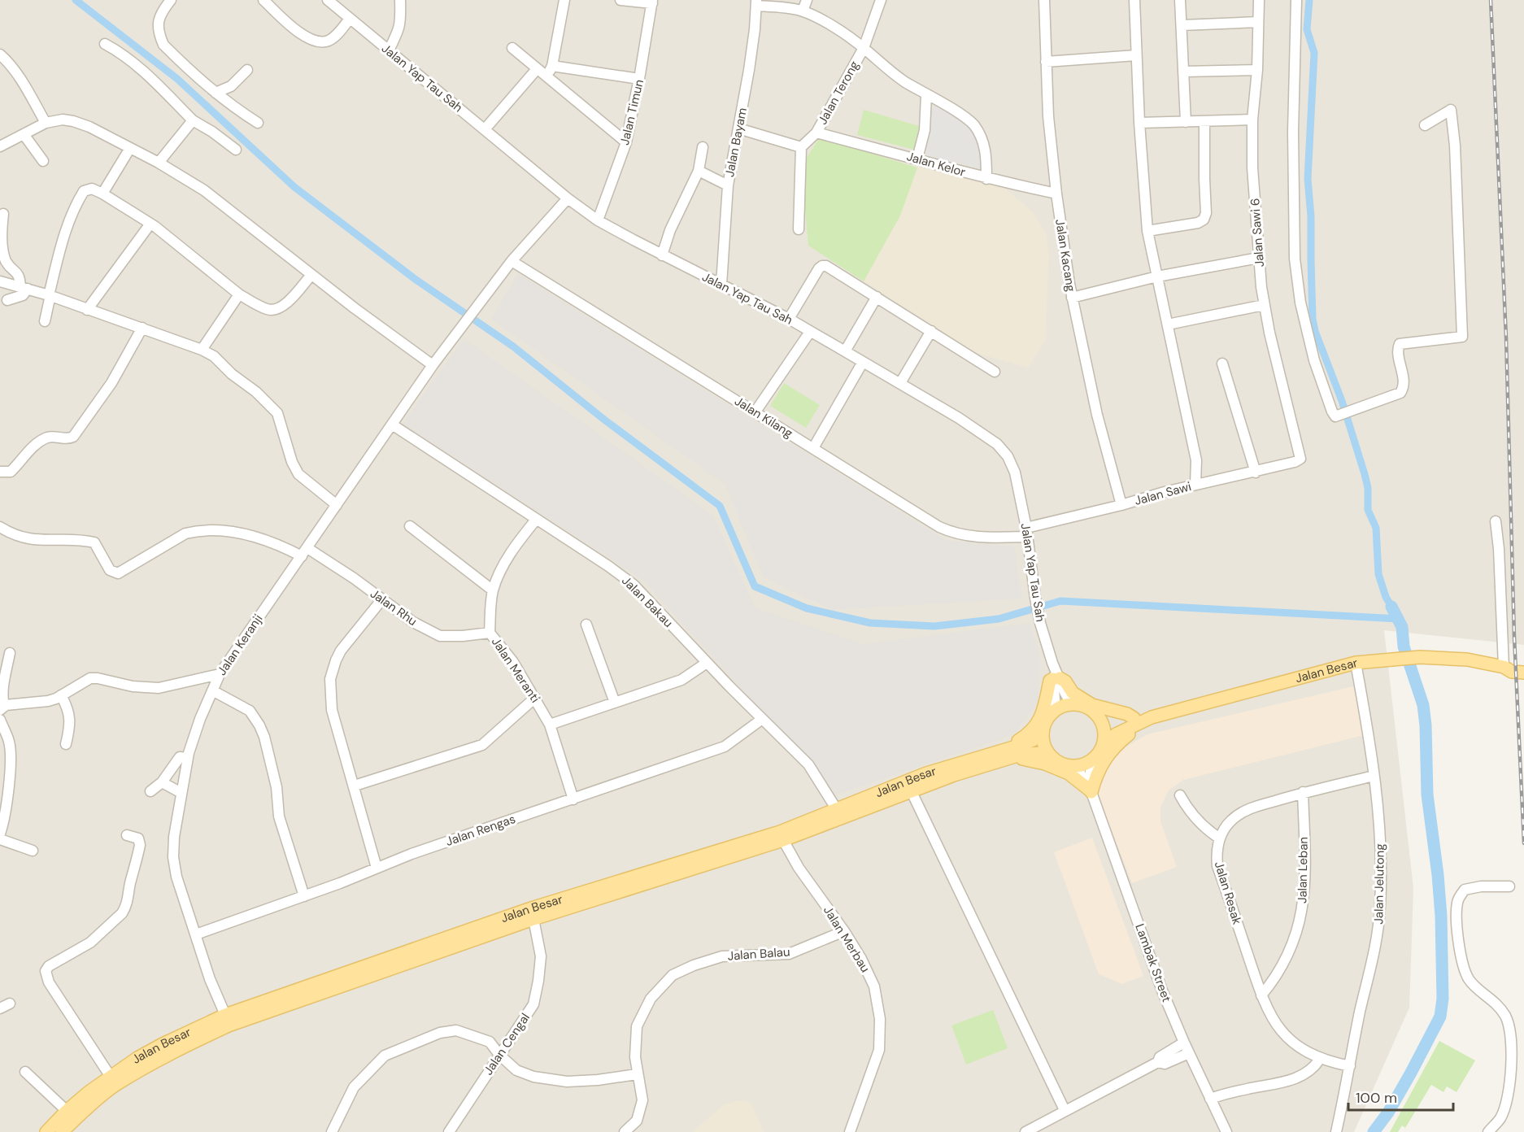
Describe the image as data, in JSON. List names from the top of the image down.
{
  "streets": {
    "main road": ["Jalan Besar"],
    "street": [
      "Jalan Yap Tau Sah",
      "Jalan Terong",
      "Jalan Timun",
      "Jalan Bayam",
      "Jalan Kelor",
      "Jalan Sawi 6",
      "Jalan Kacang",
      "Jalan Kilang",
      "Jalan Sawi",
      "Jalan Bakau",
      "Jalan Rhu",
      "Jalan Keranji",
      "Jalan Meranti",
      "Jalan Rengas",
      "Jalan Leban",
      "Jalan Jelutong",
      "Jalan Resak",
      "Jalan Merbau",
      "Jalan Balau",
      "Lambak Street",
      "Jalan Cengal"
    ]
  },
  "crossings": [
    ["Jalan Yap Tau Sah", "Jalan Timun"],
    ["Jalan Yap Tau Sah", "Jalan Bayam"],
    ["Jalan Yap Tau Sah", "Jalan Kilang"],
    ["Jalan Yap Tau Sah", "Jalan Sawi"],
    ["Jalan Yap Tau Sah", "Jalan Besar"],
    ["Jalan Terong", "Jalan Kelor"],
    ["Jalan Kelor", "Jalan Kacang"],
    ["Jalan Sawi 6", "Jalan Sawi"],
    ["Jalan Kacang", "Jalan Sawi"],
    ["Jalan Kilang", "Jalan Sawi"],
    ["Jalan Kilang", "Jalan Keranji"],
    ["Jalan Bakau", "Jalan Keranji"],
    ["Jalan Bakau", "Jalan Meranti"],
    ["Jalan Bakau", "Jalan Besar"],
    ["Jalan Bakau", "Jalan Rengas"],
    ["Jalan Rhu", "Jalan Keranji"],
    ["Jalan Rhu", "Jalan Meranti"],
    ["Jalan Keranji", "Jalan Besar"],
    ["Jalan Keranji", "Jalan Rengas"],
    ["Jalan Meranti", "Jalan Rengas"],
    ["Jalan Besar", "Jalan Jelutong"],
    ["Jalan Besar", "Jalan Merbau"],
    ["Jalan Besar", "Jalan Cengal"],
    ["Jalan Leban", "Jalan Resak"],
    ["Jalan Jelutong", "Jalan Resak"],
    ["Jalan Merbau", "Jalan Balau"]
  ],
  "scale_bar": "100 m"
}
